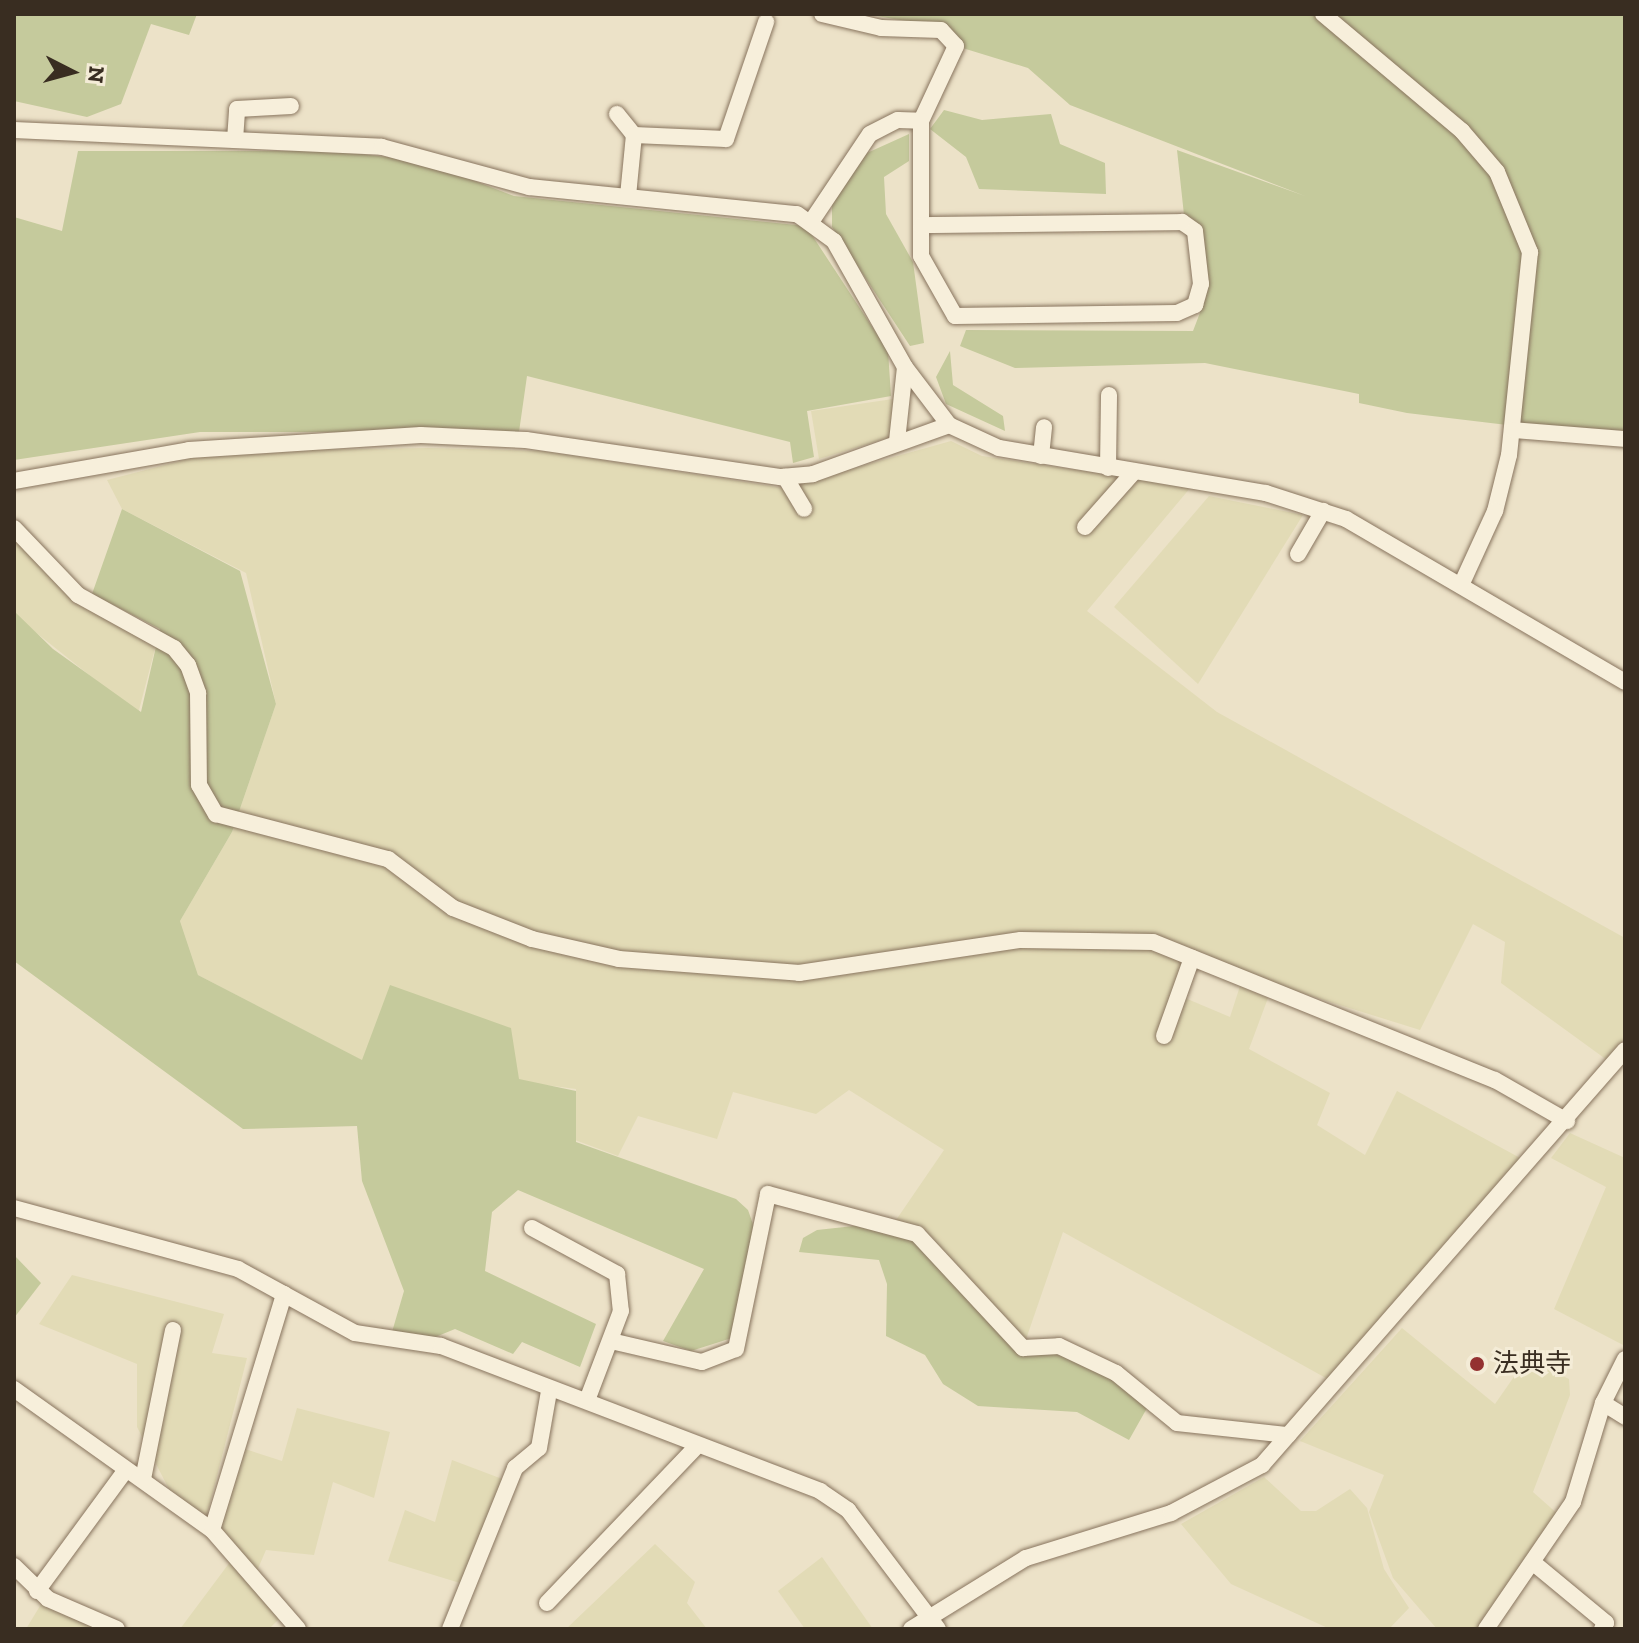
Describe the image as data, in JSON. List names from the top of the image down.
{
  "places": ["法典寺"],
  "north": "right"
}
